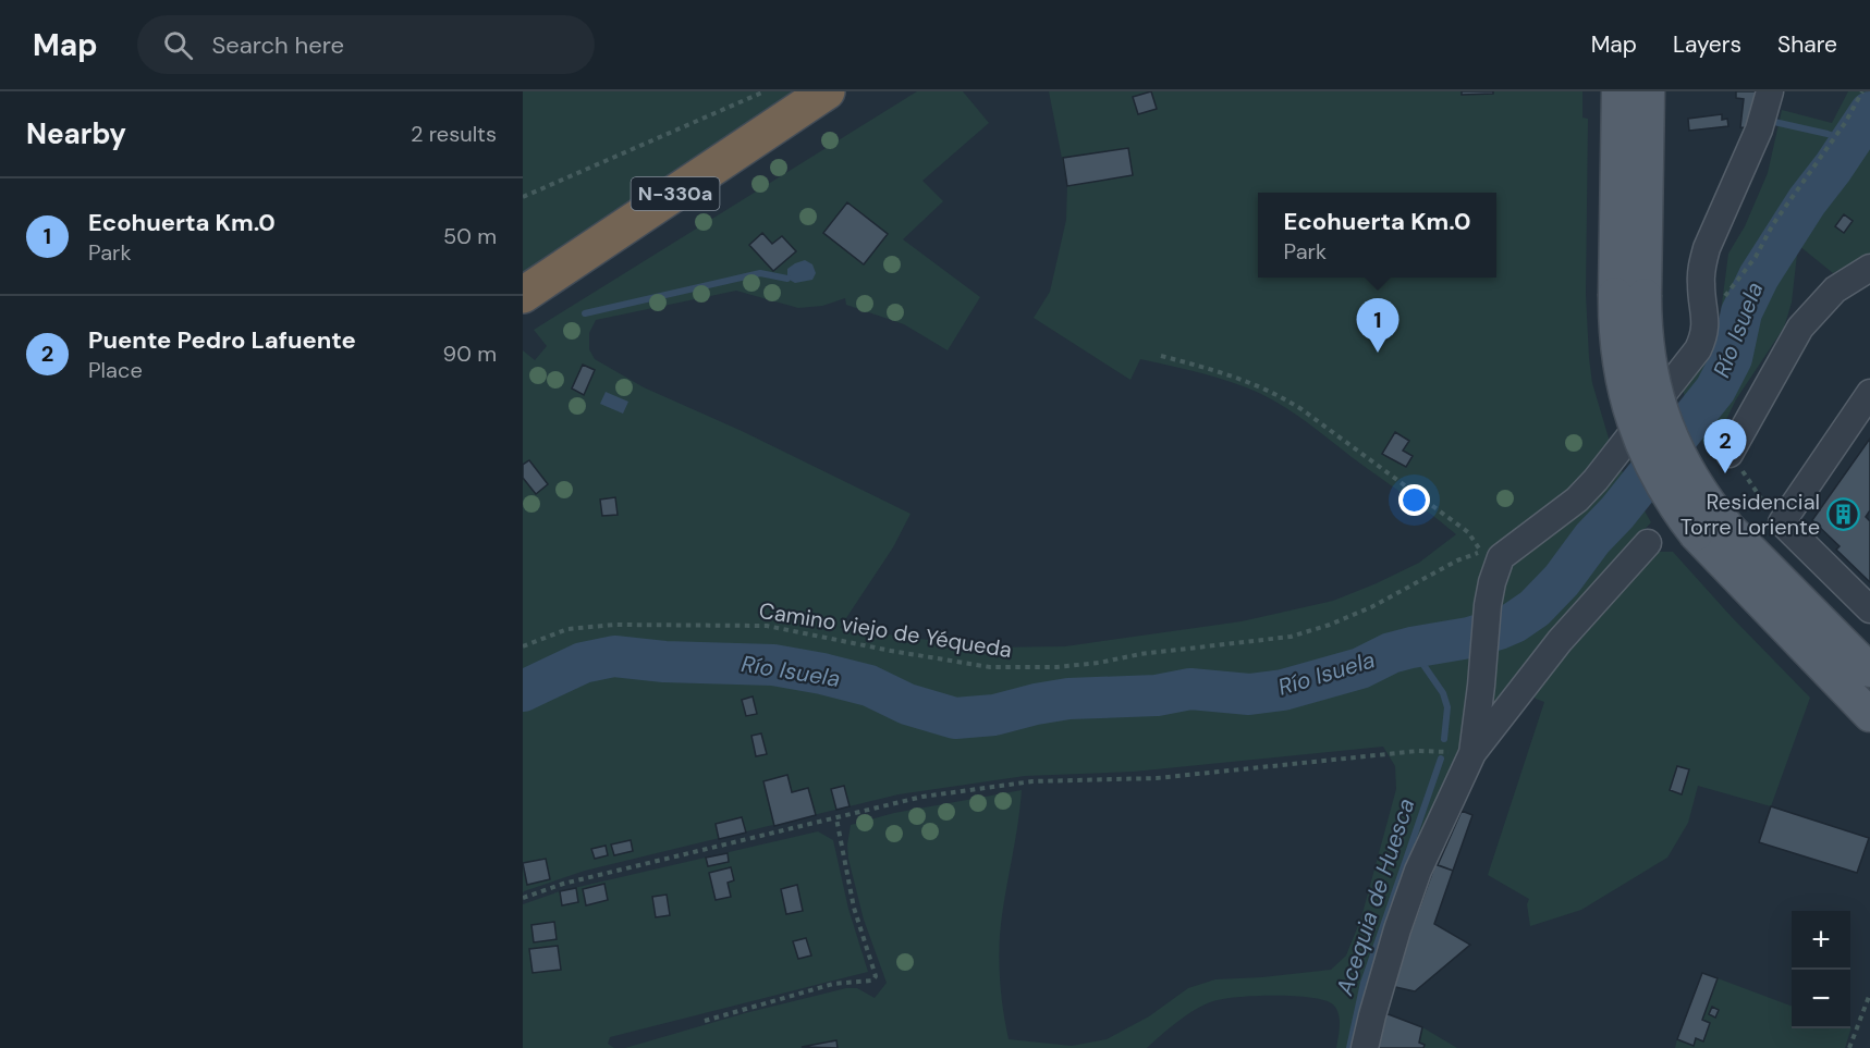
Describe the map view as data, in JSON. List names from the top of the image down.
{
  "streets": {
    "highway": ["N-330a"],
    "path": ["Camino viejo de Yéqueda"]
  },
  "water": ["Río Isuela", "Acequia de Huesca"],
  "places": {
    "building": ["Residencial Torre Loriente"]
  },
  "page": {
    "header": "Map",
    "search": "Search here",
    "nav": ["Map", "Layers", "Share"],
    "heading": ["Nearby", "2 results"],
    "list": [
      {
        "mark": "1",
        "name": "Ecohuerta Km.0",
        "note": "Park",
        "value": "50 m"
      },
      {
        "mark": "2",
        "name": "Puente Pedro Lafuente",
        "note": "Place",
        "value": "90 m"
      }
    ],
    "popup": ["Ecohuerta Km.0", "Park"],
    "pins": ["1", "2"],
    "map_buttons": ["+", "−"]
  }
}
